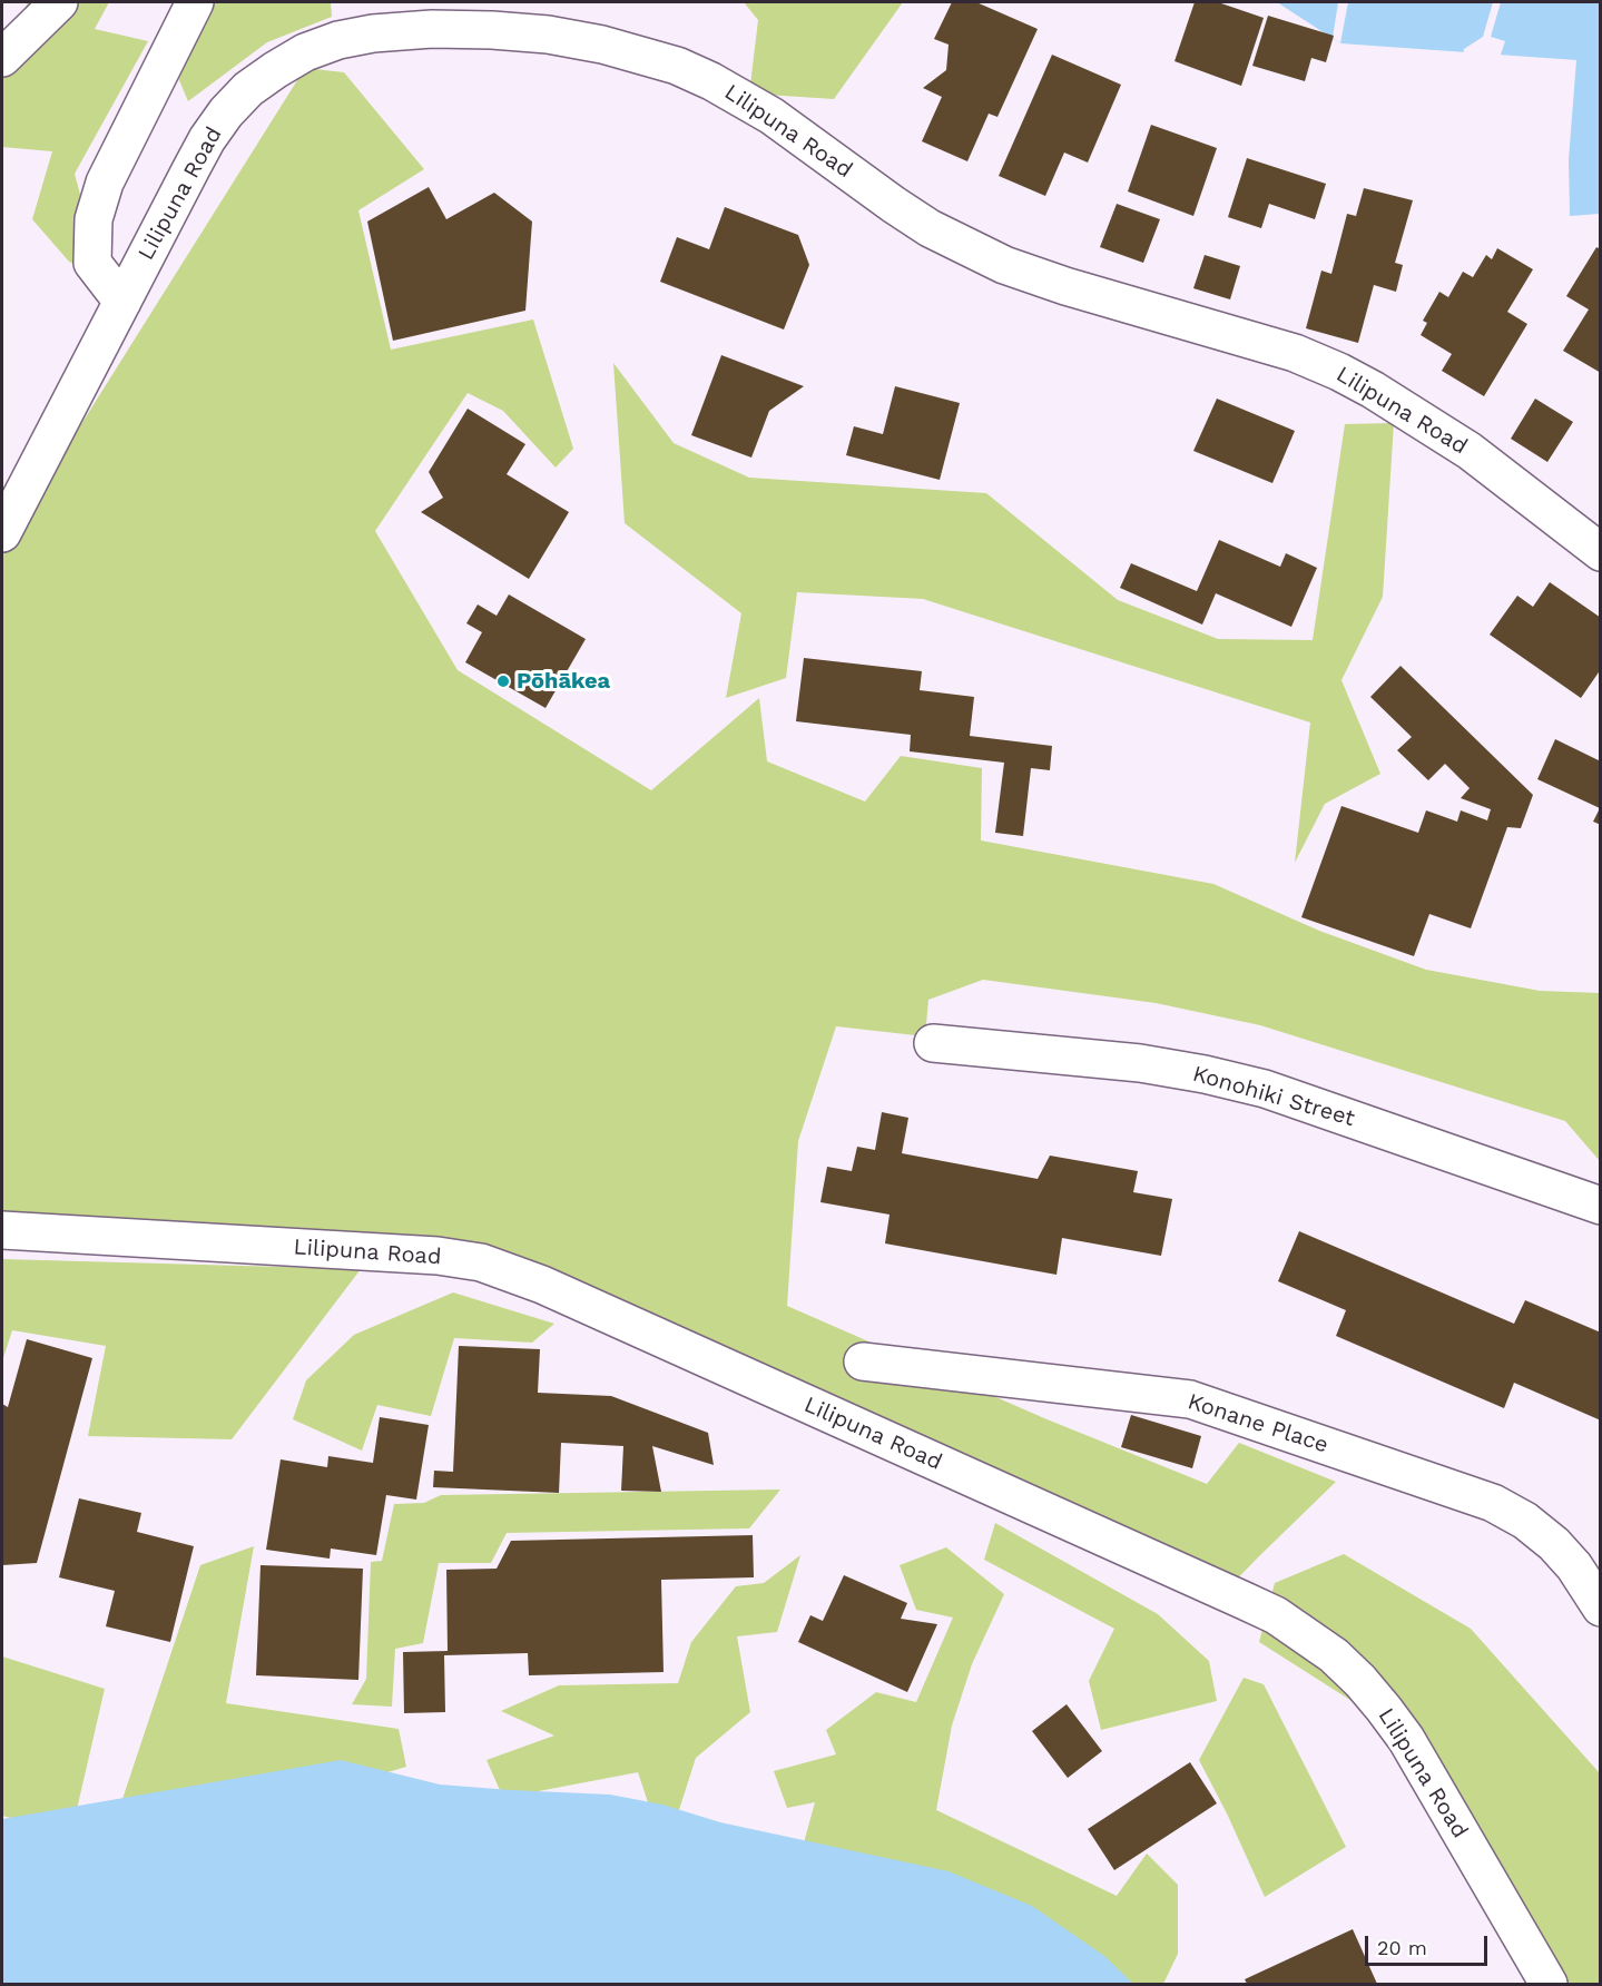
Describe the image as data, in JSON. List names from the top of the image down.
{
  "streets": {
    "street": ["Lilipuna Road", "Konohiki Street", "Konane Place"]
  },
  "places": ["Pōhākea"],
  "scale_bar": "20 m"
}
